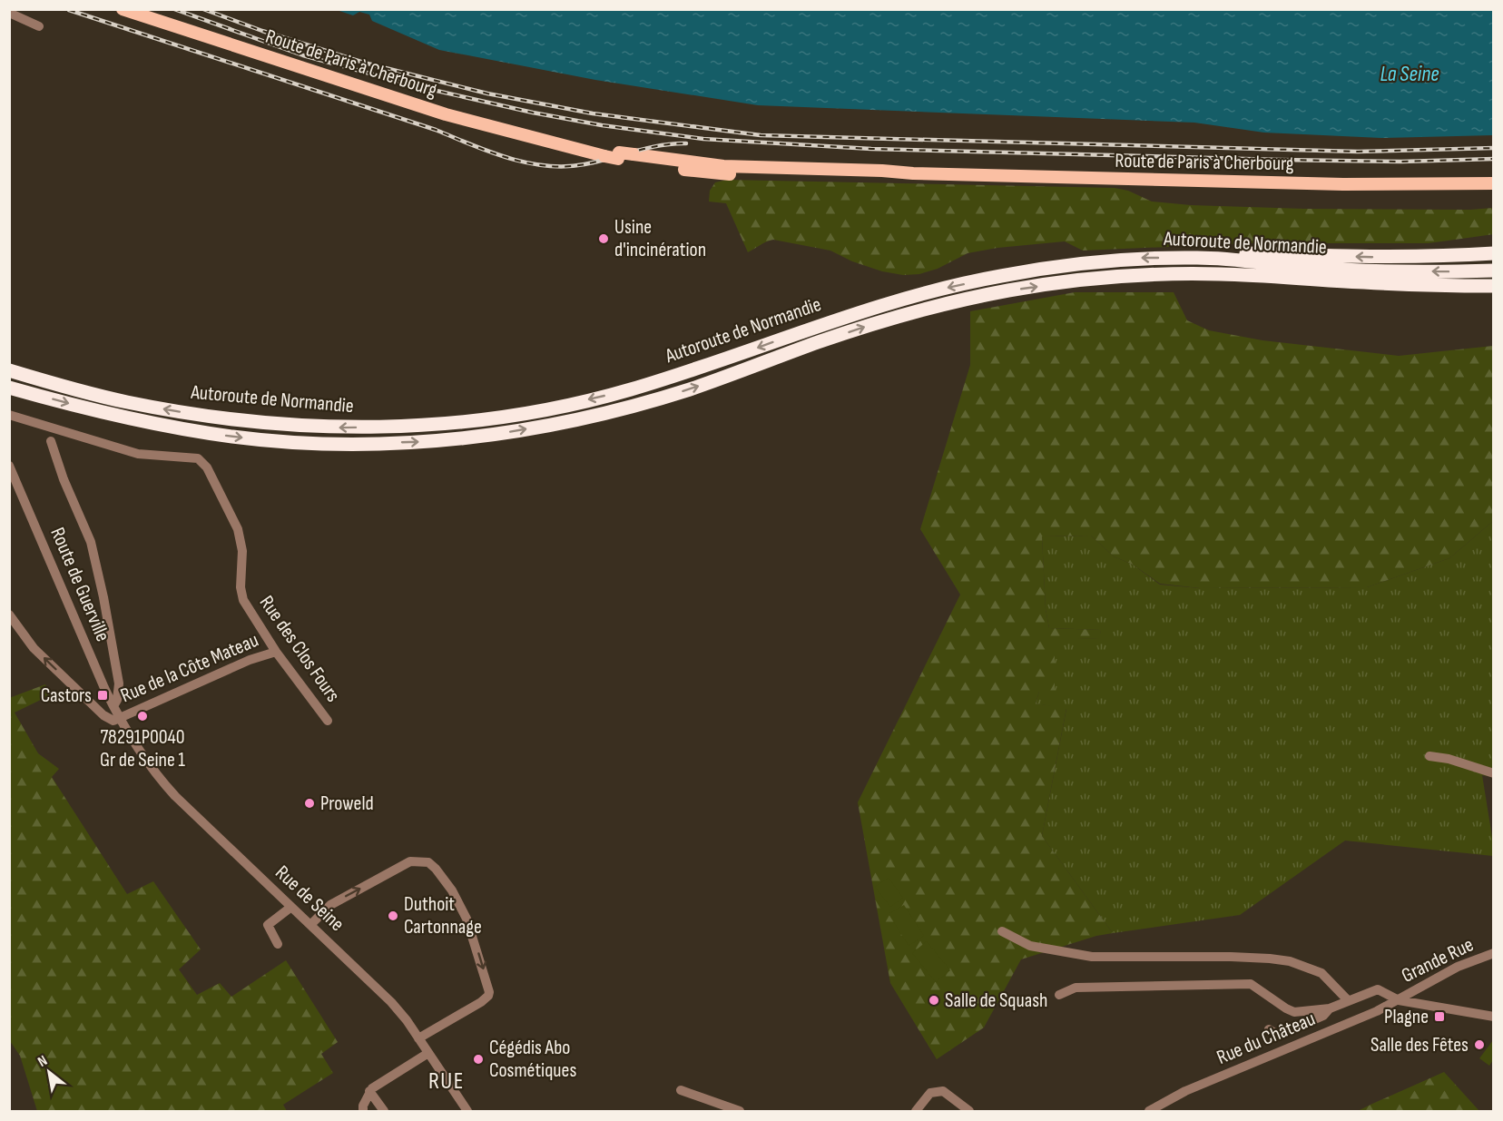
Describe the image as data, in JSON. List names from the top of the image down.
{
  "streets": {
    "highway": ["Autoroute de Normandie"],
    "main road": ["Route de Paris à Cherbourg"],
    "street": [
      "Route de Guerville",
      "Rue des Clos Fours",
      "Rue de la Côte Mateau",
      "Rue de Seine",
      "Grande Rue",
      "Rue du Château"
    ]
  },
  "crossings": [
    ["Route de Guerville", "Rue de la Côte Mateau"],
    ["Route de Guerville", "Rue de Seine"],
    ["Rue des Clos Fours", "Rue de la Côte Mateau"],
    ["Rue de la Côte Mateau", "Rue de Seine"],
    ["Grande Rue", "Rue du Château"]
  ],
  "districts": ["RUE"],
  "water": ["La Seine"],
  "places": {
    "other": [
      "Usine d'incinération",
      "78291P0040 Gr de Seine 1",
      "Proweld",
      "Duthoit Cartonnage",
      "Salle de Squash",
      "Salle des Fêtes",
      "Cégédis Abo Cosmétiques"
    ],
    "transit": ["Castors", "Plagne"]
  },
  "north": "top left"
}
